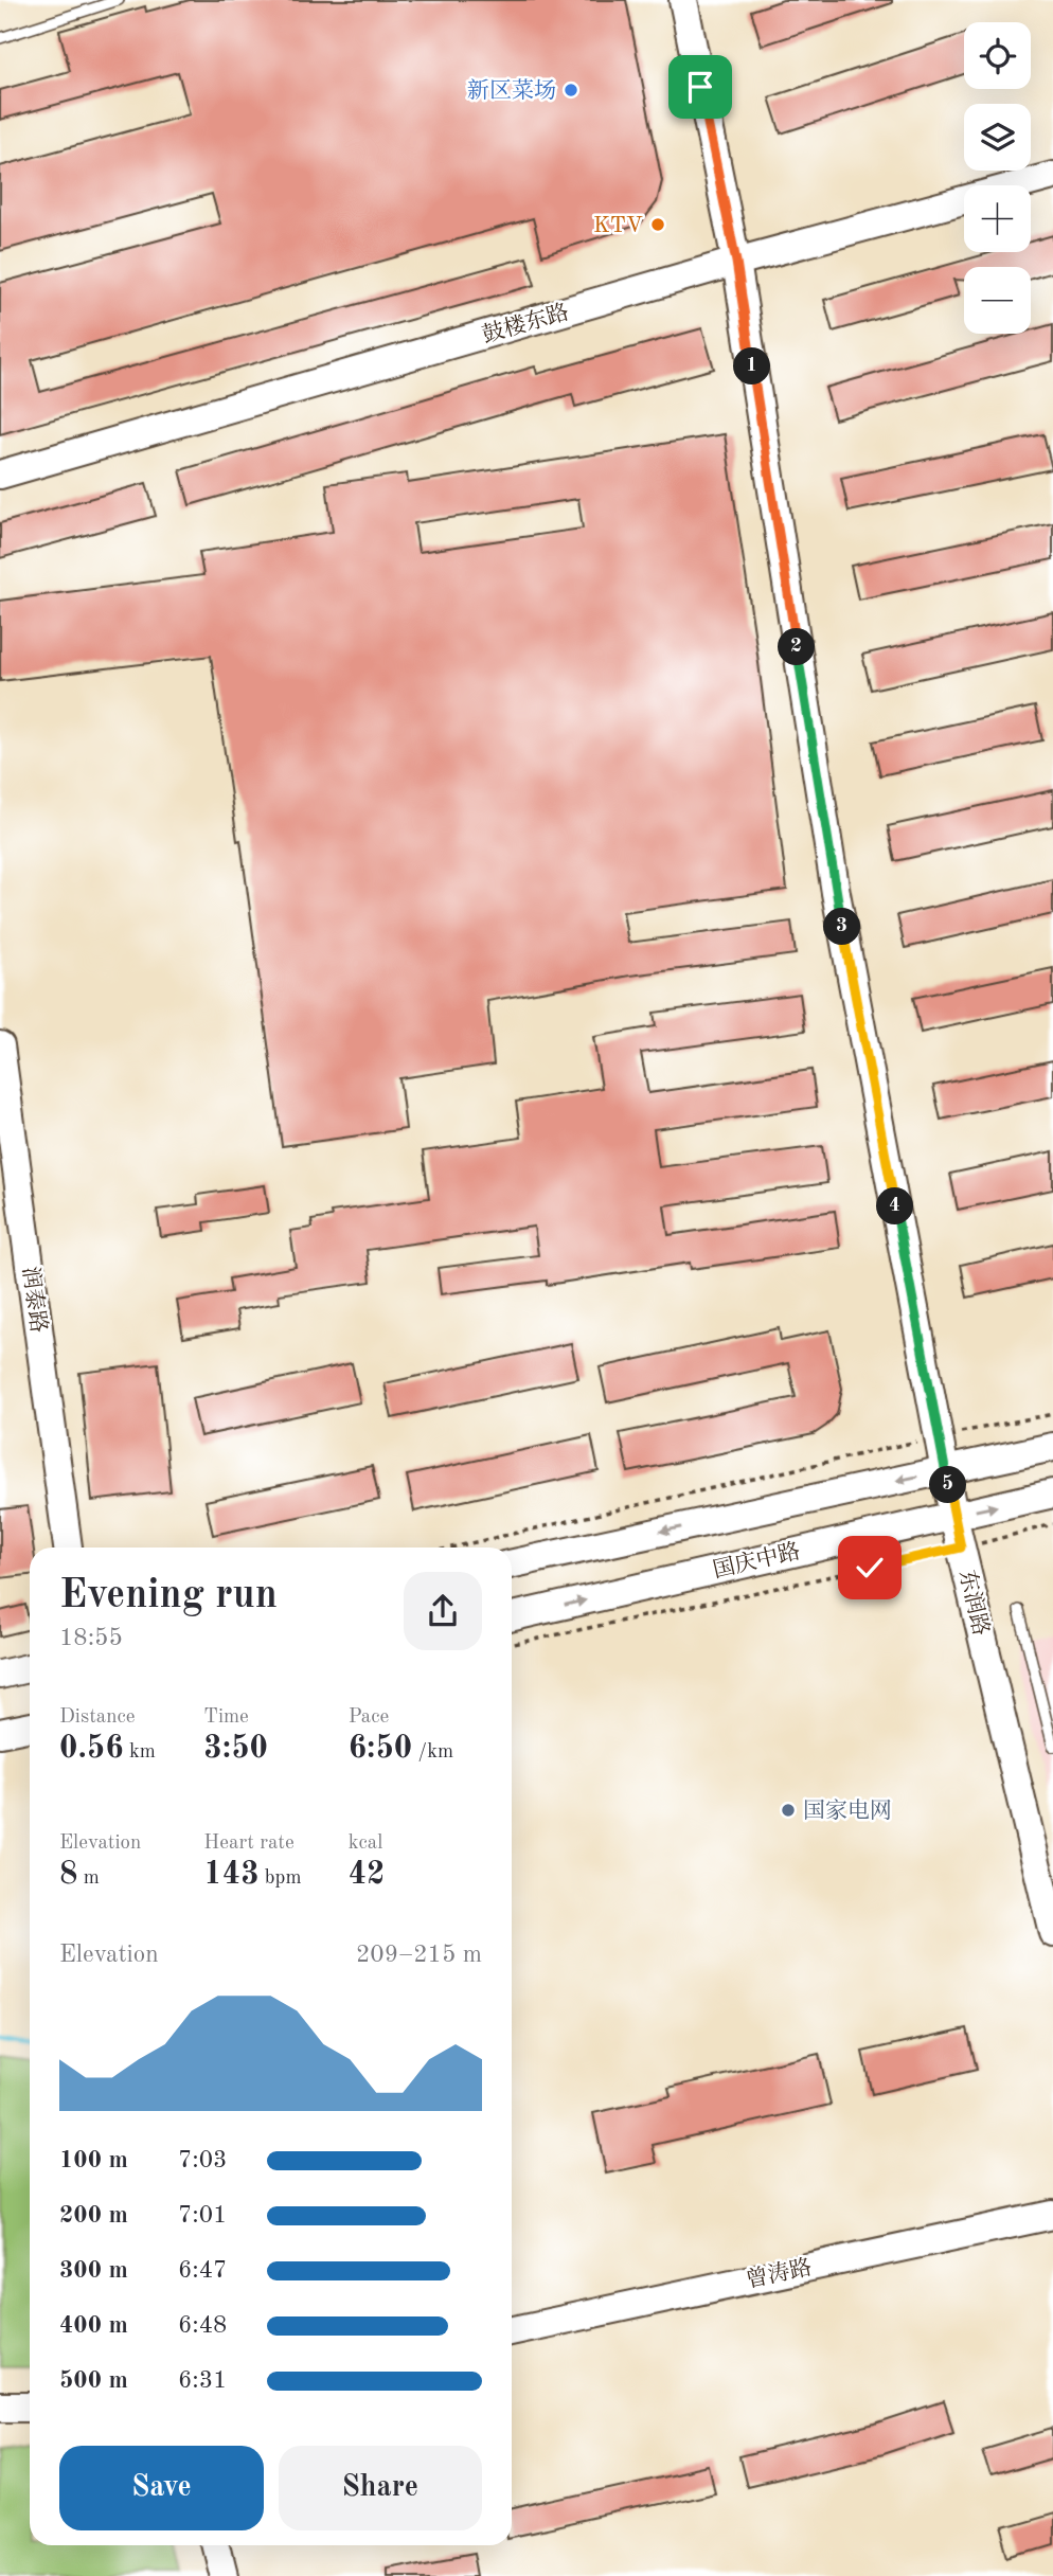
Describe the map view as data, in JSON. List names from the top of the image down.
{
  "streets": {
    "street": [
      "鼓楼东路",
      "润泰路",
      "国庆中路",
      "东润路",
      "曾涛路"
    ]
  },
  "crossings": [
    ["鼓楼东路", "东润路"],
    ["国庆中路", "东润路"]
  ],
  "places": ["新区菜场", "KTV", "国家电网"],
  "page": {
    "map_buttons": ["+", "−"],
    "pins": [
      "1",
      "2",
      "3",
      "4",
      "5"
    ],
    "heading": ["Evening run", "18:55"],
    "stats": [
      ["Distance", "0.56 km"],
      ["Time", "3:50"],
      ["Pace", "6:50 /km"],
      ["Elevation", "8 m"],
      ["Heart rate", "143 bpm"],
      ["kcal", "42"]
    ],
    "chart": ["Elevation", "209–215 m"],
    "list": [
      {
        "name": "100 m",
        "note": "7:03"
      },
      {
        "name": "200 m",
        "note": "7:01"
      },
      {
        "name": "300 m",
        "note": "6:47"
      },
      {
        "name": "400 m",
        "note": "6:48"
      },
      {
        "name": "500 m",
        "note": "6:31"
      }
    ],
    "buttons": ["Save", "Share"]
  }
}
